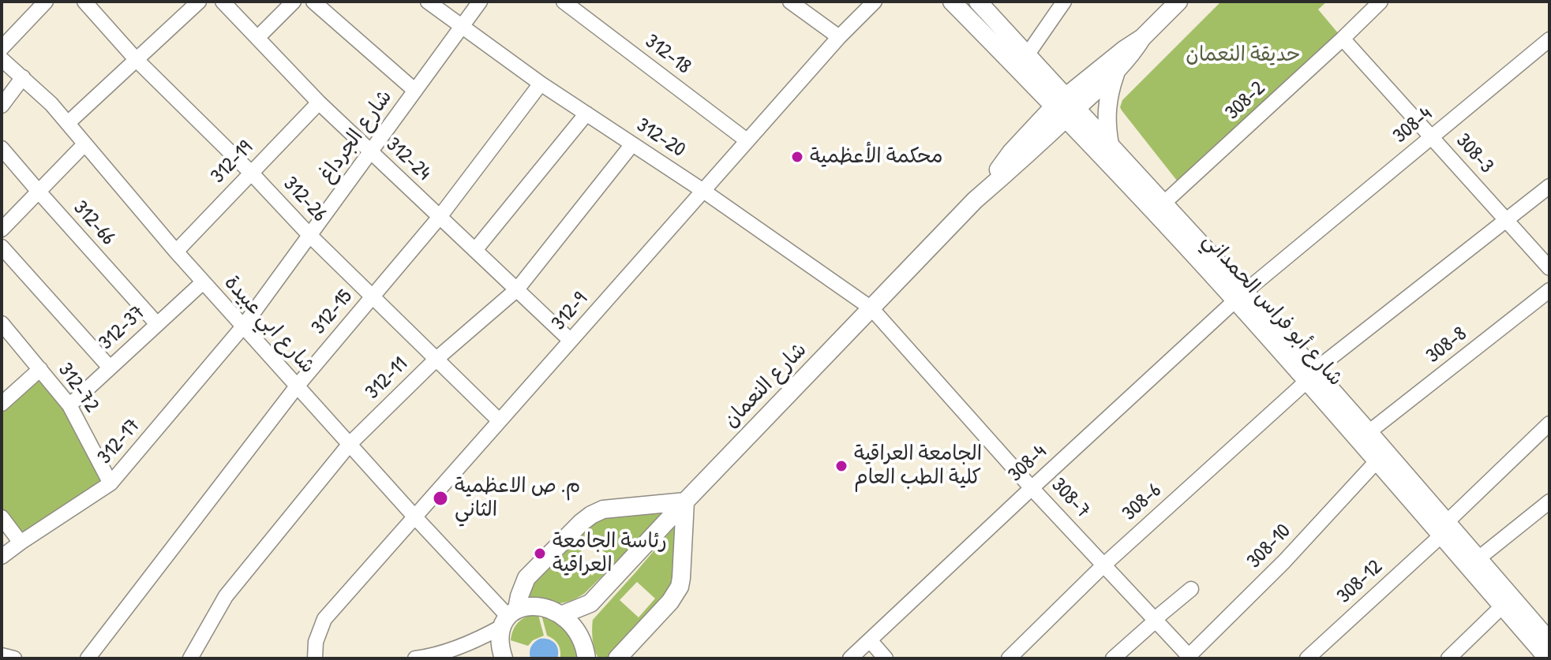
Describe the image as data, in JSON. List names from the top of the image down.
{
  "streets": {
    "street": [
      "312-18",
      "308-2",
      "308-4",
      "شارع الجرداغ",
      "312-20",
      "308-3",
      "312-24",
      "312-19",
      "312-26",
      "312-66",
      "شارع أبو فراس الحمداني",
      "312-9",
      "312-15",
      "شارع ابي عبيدة",
      "312-37",
      "308-8",
      "312-11",
      "شارع النعمان",
      "312-72",
      "312-17",
      "308-7",
      "308-6",
      "308-10",
      "308-12"
    ]
  },
  "crossings": [
    ["312-18", "312-9"],
    ["308-2", "308-3"],
    ["308-2", "شارع أبو فراس الحمداني"],
    ["308-4", "308-3"],
    ["308-4", "شارع أبو فراس الحمداني"],
    ["308-4", "308-7"],
    ["شارع الجرداغ", "312-20"],
    ["شارع الجرداغ", "312-24"],
    ["شارع الجرداغ", "312-26"],
    ["شارع الجرداغ", "شارع ابي عبيدة"],
    ["شارع الجرداغ", "312-17"],
    ["312-20", "312-9"],
    ["312-20", "312-15"],
    ["312-20", "312-11"],
    ["312-20", "شارع النعمان"],
    ["312-20", "308-7"],
    ["308-3", "308-6"],
    ["312-24", "312-19"],
    ["312-24", "312-9"],
    ["312-24", "312-15"],
    ["312-24", "312-11"],
    ["312-19", "312-26"],
    ["312-19", "شارع ابي عبيدة"],
    ["312-26", "312-9"],
    ["312-26", "312-15"],
    ["312-26", "312-11"],
    ["312-66", "312-37"],
    ["شارع أبو فراس الحمداني", "308-8"],
    ["شارع أبو فراس الحمداني", "شارع النعمان"],
    ["شارع أبو فراس الحمداني", "308-6"],
    ["شارع أبو فراس الحمداني", "308-10"],
    ["شارع أبو فراس الحمداني", "308-12"],
    ["312-9", "شارع ابي عبيدة"],
    ["312-15", "شارع ابي عبيدة"],
    ["شارع ابي عبيدة", "312-37"],
    ["شارع ابي عبيدة", "312-11"],
    ["شارع ابي عبيدة", "312-17"],
    ["312-37", "312-72"],
    ["شارع النعمان", "308-7"],
    ["312-72", "312-17"],
    ["308-7", "308-6"],
    ["308-7", "308-10"]
  ],
  "parks": ["حديقة النعمان"],
  "places": [
    "محكمة الأعظمية",
    "الجامعة العراقية كلية الطب العام",
    "م. ص الاعظمية الثاني",
    "رئاسة الجامعة العراقية"
  ]
}
